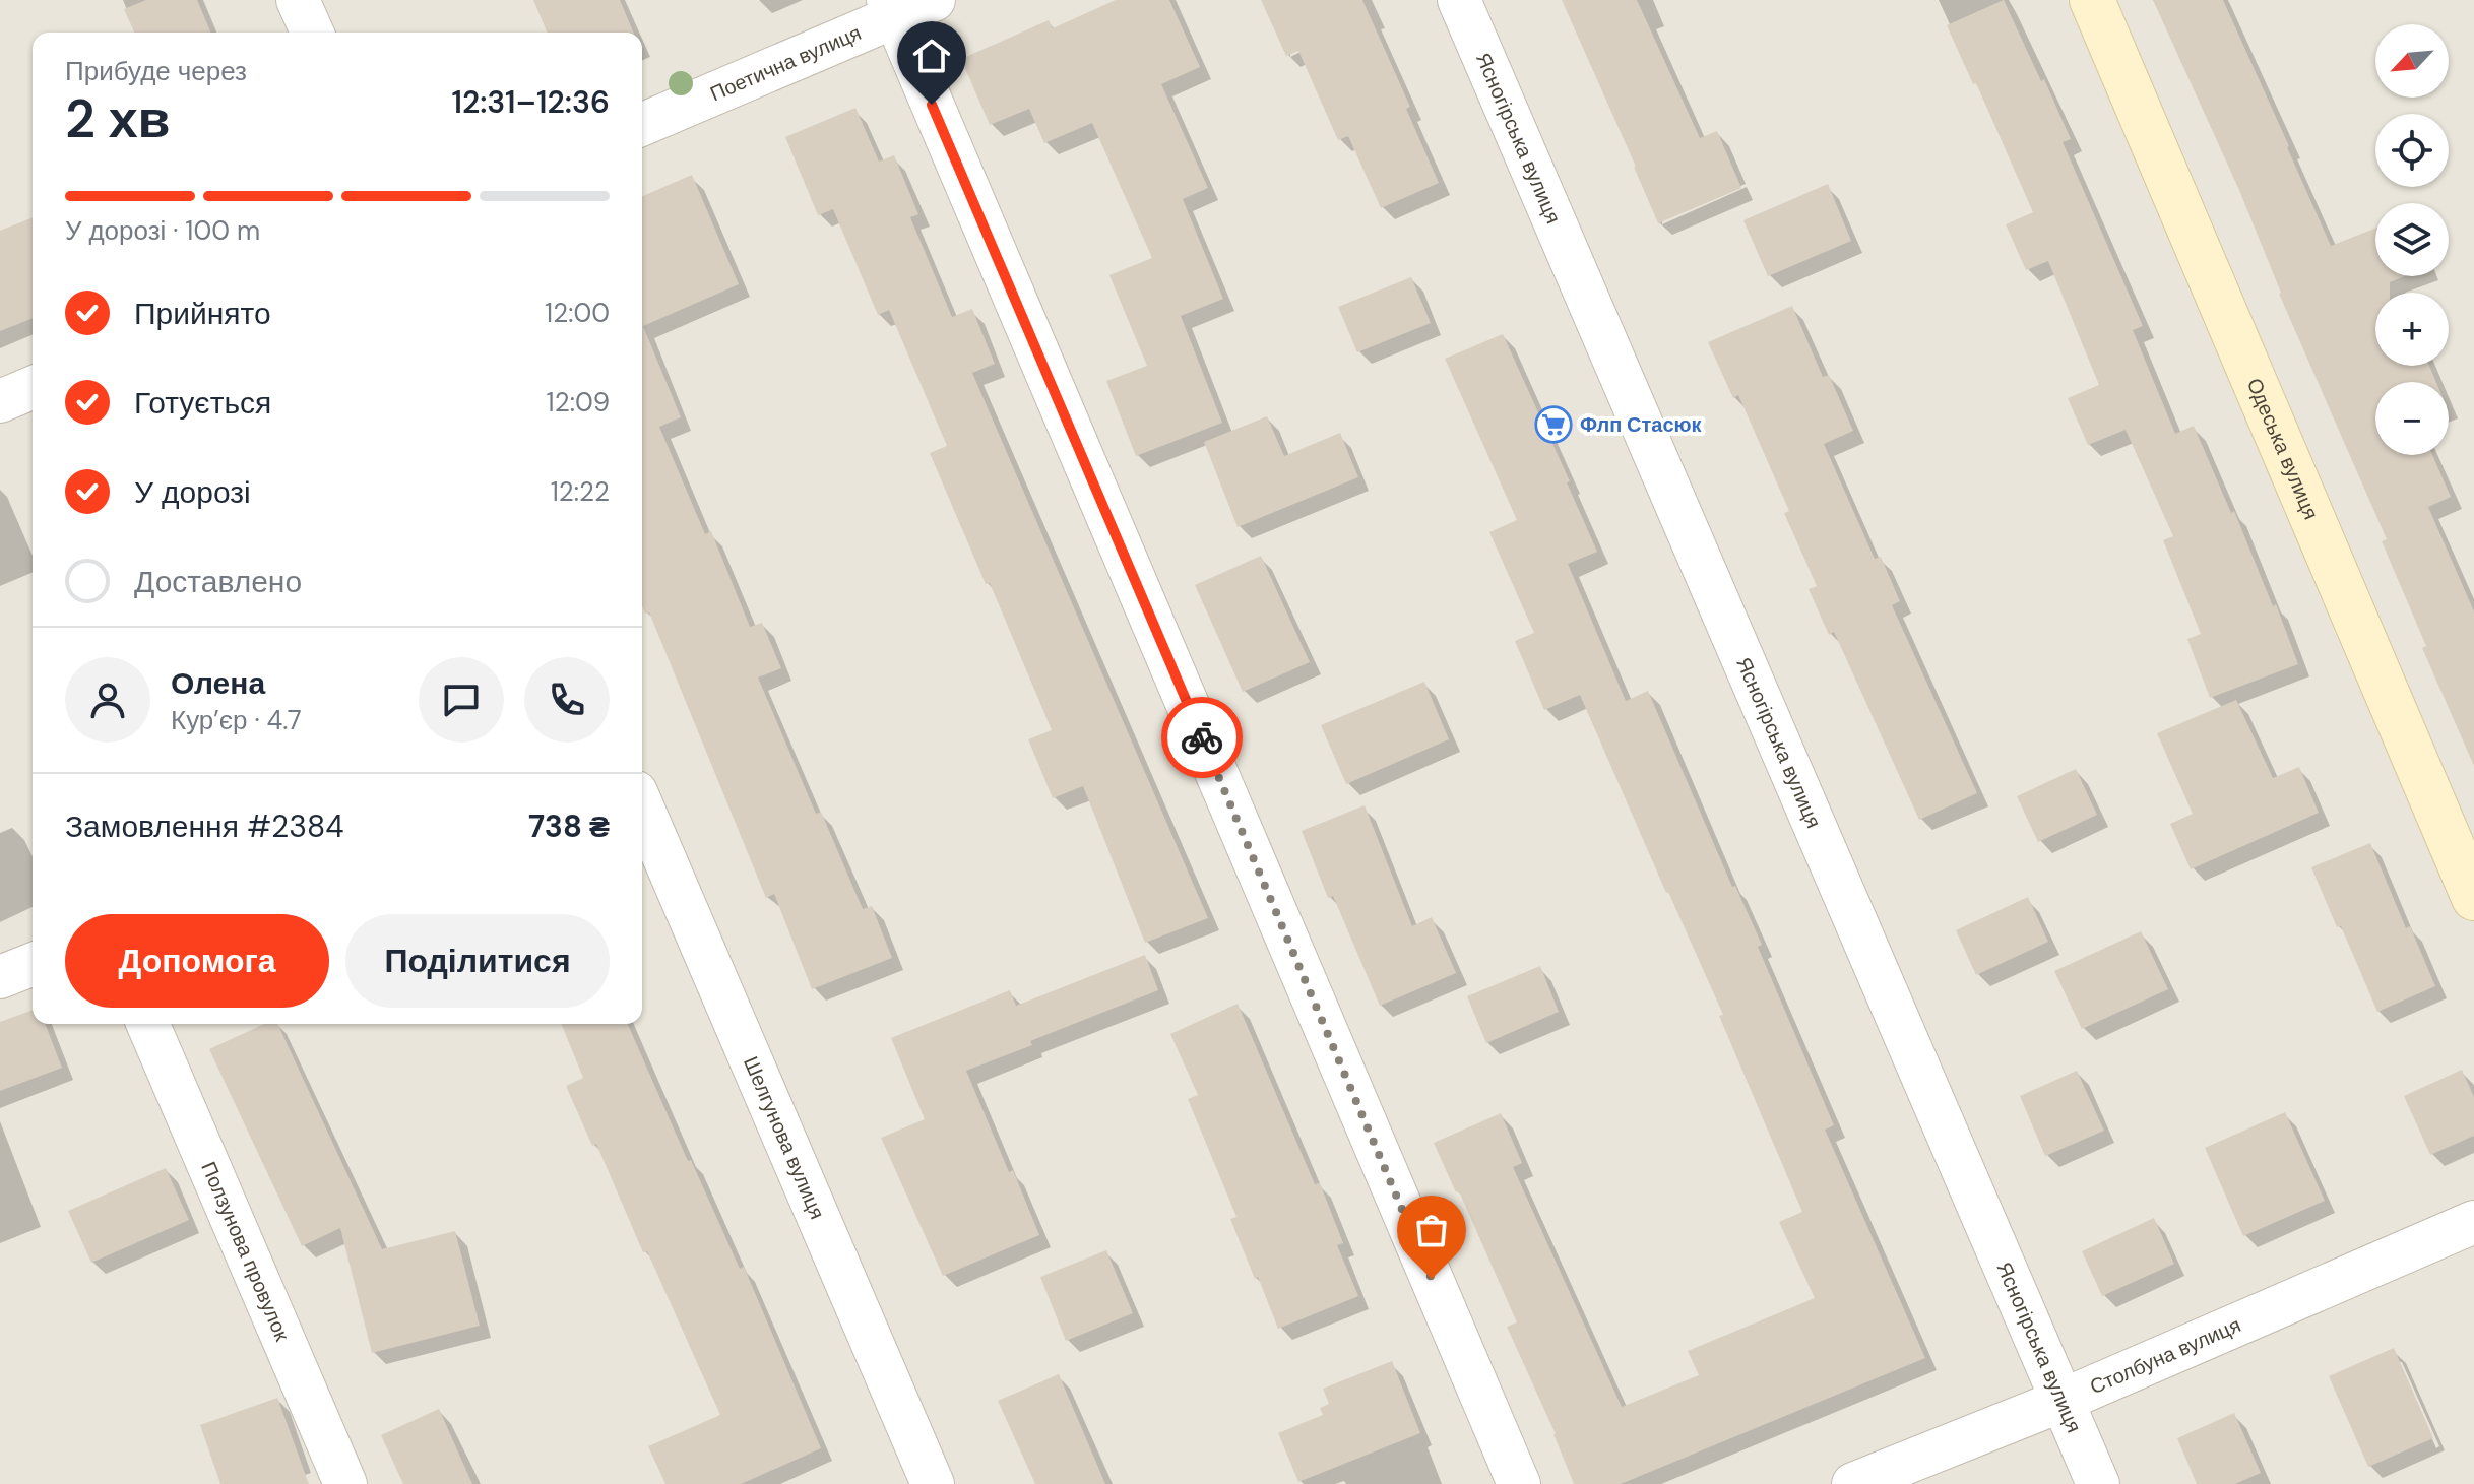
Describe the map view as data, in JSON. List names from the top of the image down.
{
  "streets": {
    "street": [
      "Поетична вулиця",
      "Ясногірська вулиця",
      "Одеська вулиця",
      "Шелгунова вулиця",
      "Ползунова провулок",
      "Столбуна вулиця"
    ]
  },
  "crossings": [
    ["Ясногірська вулиця", "Столбуна вулиця"]
  ],
  "places": {
    "supermarket": ["Флп Стасюк"]
  },
  "north": "bottom left",
  "page": {
    "map_buttons": ["+", "−"],
    "heading": ["2 хв", "Прибуде через", "12:31–12:36"],
    "panel": [
      "Олена",
      "Кур’єр · 4.7",
      "Замовлення #2384",
      "738 ₴"
    ],
    "bar": "У дорозі · 100 m",
    "list": [
      ["Прийнято", "12:00"],
      ["Готується", "12:09"],
      ["У дорозі", "12:22"],
      "Доставлено"
    ],
    "buttons": ["Допомога", "Поділитися"]
  }
}
